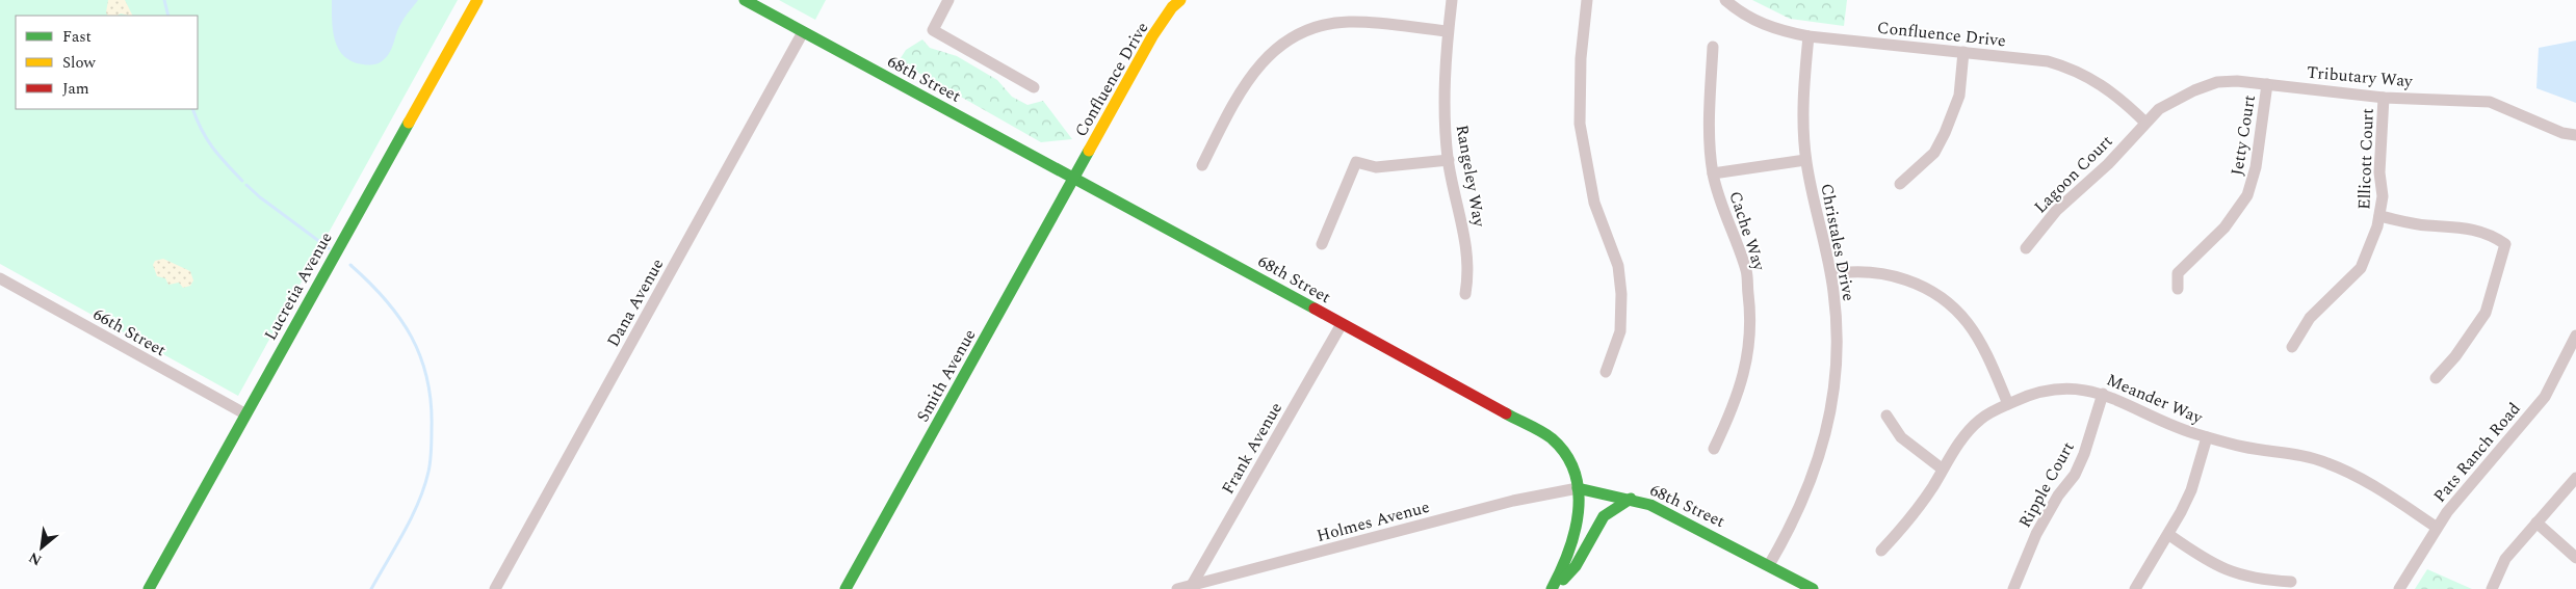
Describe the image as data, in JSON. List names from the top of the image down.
{
  "streets": {
    "street": [
      "Confluence Drive",
      "Tributary Way",
      "68th Street",
      "Jetty Court",
      "Ellicott Court",
      "Lagoon Court",
      "Rangeley Way",
      "Cache Way",
      "Christales Drive",
      "Lucretia Avenue",
      "Dana Avenue",
      "66th Street",
      "Smith Avenue",
      "Meander Way",
      "Frank Avenue",
      "Pats Ranch Road",
      "Ripple Court",
      "Holmes Avenue"
    ]
  },
  "crossings": [
    ["Confluence Drive", "Tributary Way"],
    ["Confluence Drive", "68th Street"],
    ["Confluence Drive", "Lagoon Court"],
    ["Confluence Drive", "Christales Drive"],
    ["Confluence Drive", "Smith Avenue"],
    ["Tributary Way", "Jetty Court"],
    ["Tributary Way", "Ellicott Court"],
    ["Tributary Way", "Lagoon Court"],
    ["68th Street", "Christales Drive"],
    ["68th Street", "Dana Avenue"],
    ["68th Street", "Smith Avenue"],
    ["68th Street", "Frank Avenue"],
    ["68th Street", "Holmes Avenue"],
    ["Lucretia Avenue", "66th Street"],
    ["Meander Way", "Pats Ranch Road"],
    ["Meander Way", "Ripple Court"],
    ["Frank Avenue", "Holmes Avenue"]
  ],
  "legend": ["Fast", "Slow", "Jam"],
  "north": "bottom left"
}
